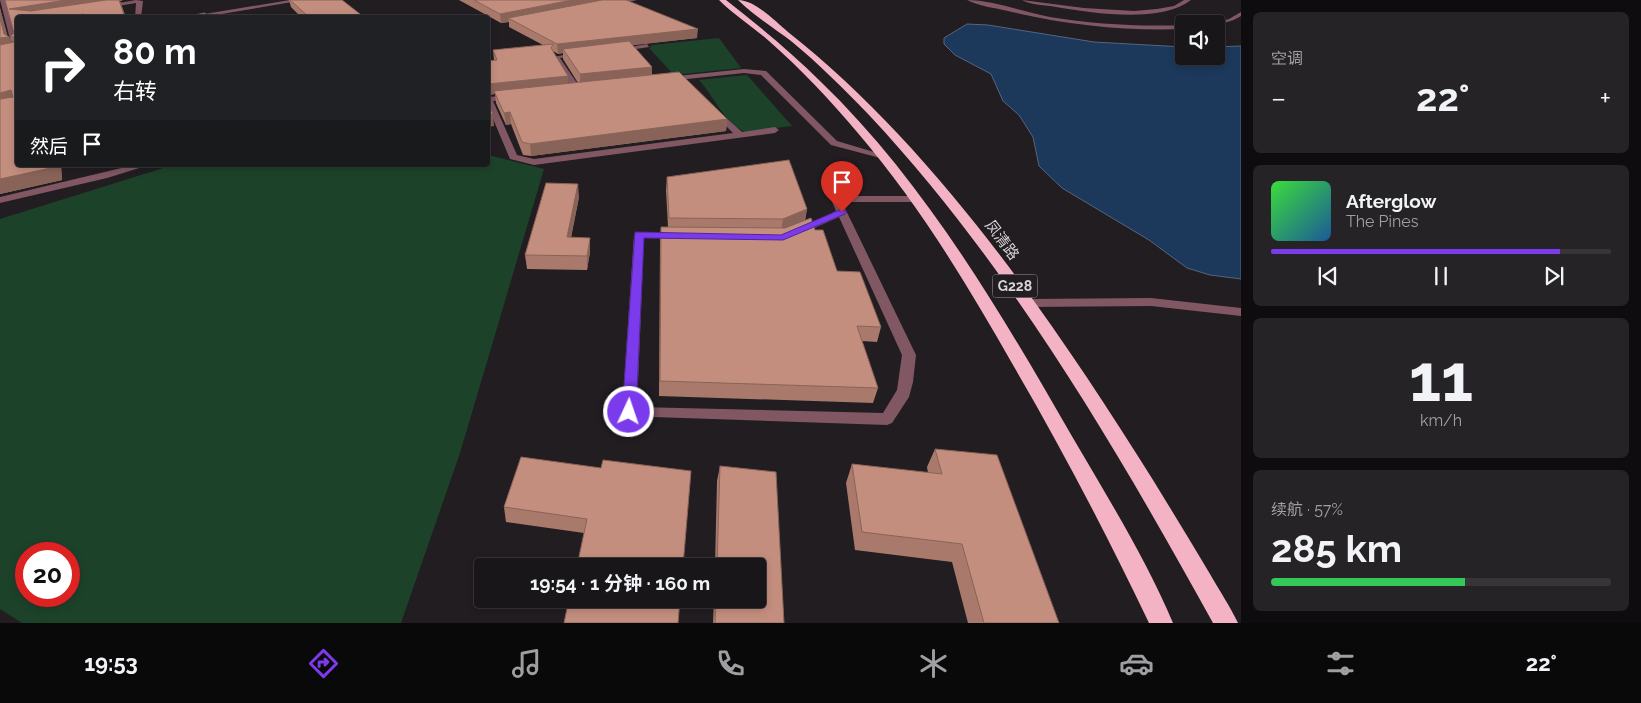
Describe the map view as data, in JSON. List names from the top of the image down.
{
  "streets": {
    "highway": ["凤清路", "G228"]
  },
  "page": {
    "tile": [
      "空调",
      ["11", "km/h"],
      ["续航 · 57%", "285 km"]
    ],
    "turn": ["80 m", "右转"],
    "heat": ["−", "22°", "+"],
    "then": "然后",
    "song": ["Afterglow", "The Pines"],
    "limit": "20",
    "trip": "19:54 · 1 分钟 · 160 m",
    "tabs": ["19:53", "22°"]
  }
}
